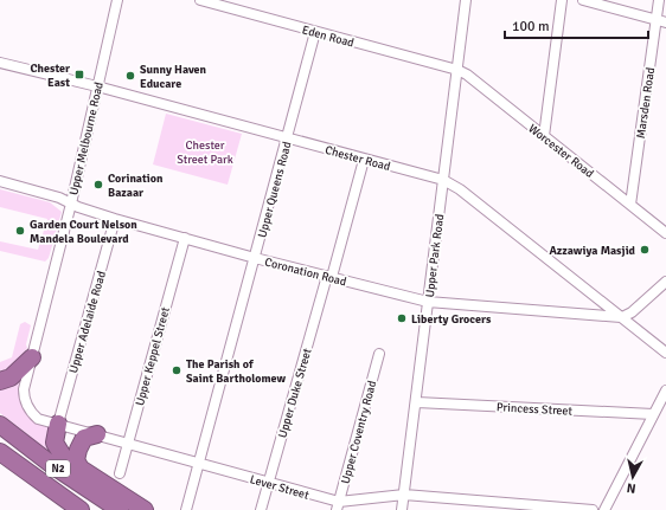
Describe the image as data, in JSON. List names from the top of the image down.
{
  "streets": {
    "highway": ["N2"],
    "street": [
      "Eden Road",
      "Marsden Road",
      "Upper Melbourne Road",
      "Worcester Road",
      "Chester Road",
      "Upper Queens Road",
      "Upper Park Road",
      "Coronation Road",
      "Upper Adelaide Road",
      "Upper Keppel Street",
      "Upper Duke Street",
      "Princess Street",
      "Upper Coventry Road",
      "Lever Street"
    ]
  },
  "crossings": [
    ["Eden Road", "Worcester Road"],
    ["Eden Road", "Upper Queens Road"],
    ["Eden Road", "Upper Park Road"],
    ["Marsden Road", "Worcester Road"],
    ["Upper Melbourne Road", "Chester Road"],
    ["Upper Melbourne Road", "Coronation Road"],
    ["Upper Melbourne Road", "Upper Adelaide Road"],
    ["Upper Melbourne Road", "Lever Street"],
    ["Worcester Road", "Upper Park Road"],
    ["Chester Road", "Upper Queens Road"],
    ["Chester Road", "Upper Park Road"],
    ["Chester Road", "Coronation Road"],
    ["Chester Road", "Upper Duke Street"],
    ["Upper Queens Road", "Coronation Road"],
    ["Upper Queens Road", "Lever Street"],
    ["Upper Park Road", "Coronation Road"],
    ["Upper Park Road", "Princess Street"],
    ["Upper Park Road", "Lever Street"],
    ["Coronation Road", "Upper Adelaide Road"],
    ["Coronation Road", "Upper Keppel Street"],
    ["Coronation Road", "Upper Duke Street"],
    ["Upper Adelaide Road", "Lever Street"],
    ["Upper Keppel Street", "Lever Street"],
    ["Upper Duke Street", "Lever Street"],
    ["Upper Coventry Road", "Lever Street"]
  ],
  "parks": ["Chester Street Park"],
  "places": {
    "transit": ["Chester East"],
    "other": [
      "Sunny Haven Educare",
      "Corination Bazaar",
      "Garden Court Nelson Mandela Boulevard",
      "Azzawiya Masjid",
      "Liberty Grocers",
      "The Parish of Saint Bartholomew"
    ]
  },
  "scale_bar": "100 m",
  "north": "bottom"
}
